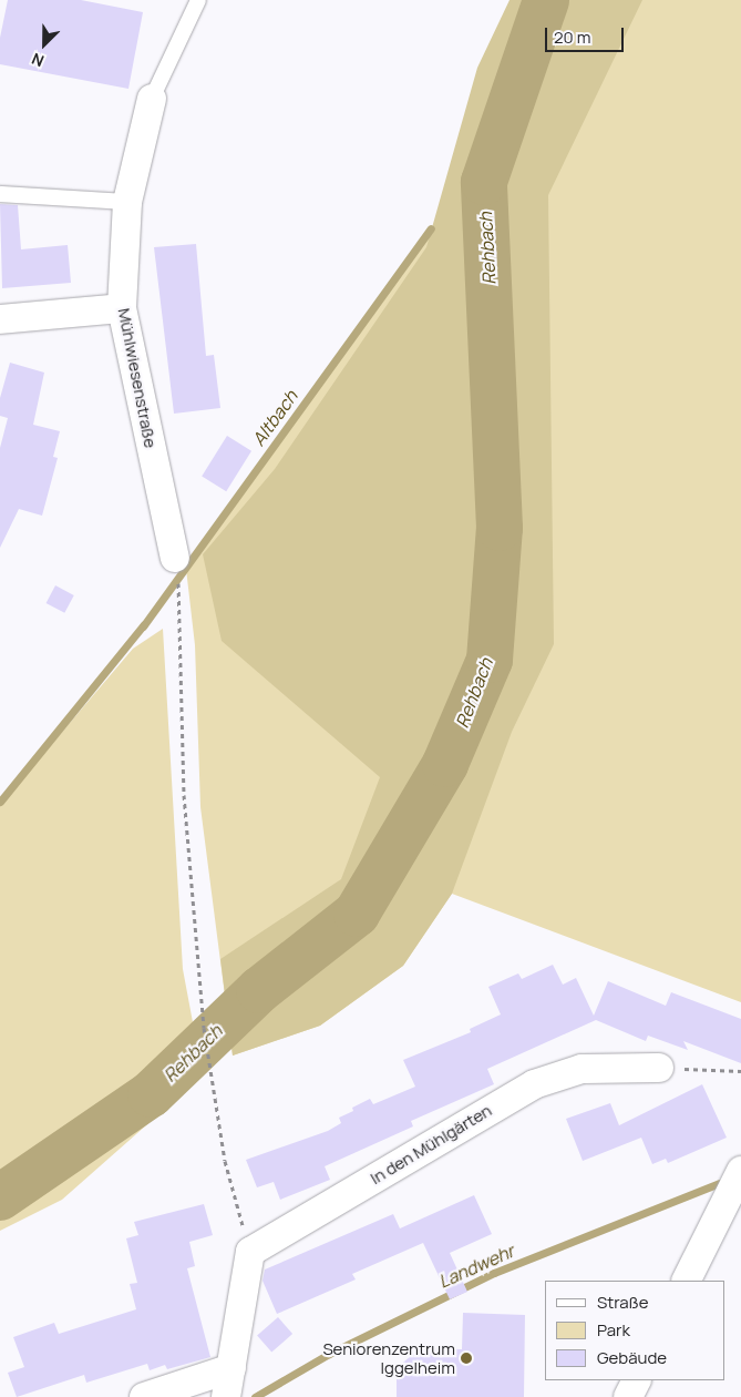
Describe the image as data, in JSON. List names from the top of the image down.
{
  "streets": {
    "street": ["Mühlwiesenstraße", "In den Mühlgärten"]
  },
  "water": ["Rehbach", "Altbach", "Landwehr"],
  "places": ["Seniorenzentrum Iggelheim"],
  "legend": ["Straße", "Park", "Gebäude"],
  "scale_bar": "20 m",
  "north": "bottom left"
}
